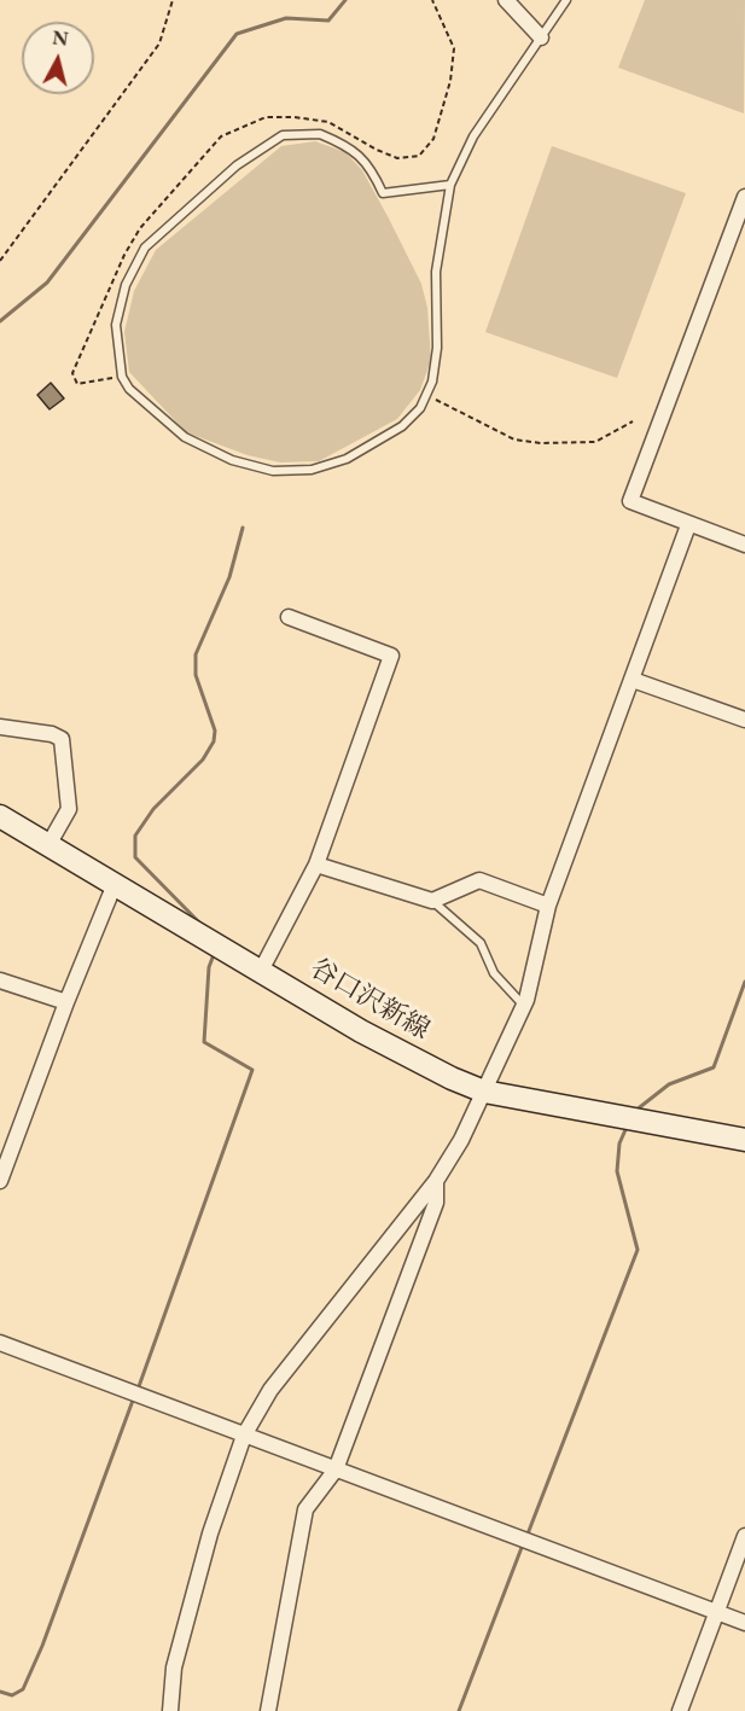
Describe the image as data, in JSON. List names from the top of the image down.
{
  "streets": {
    "main road": ["谷口沢新線"]
  },
  "north": "top"
}
